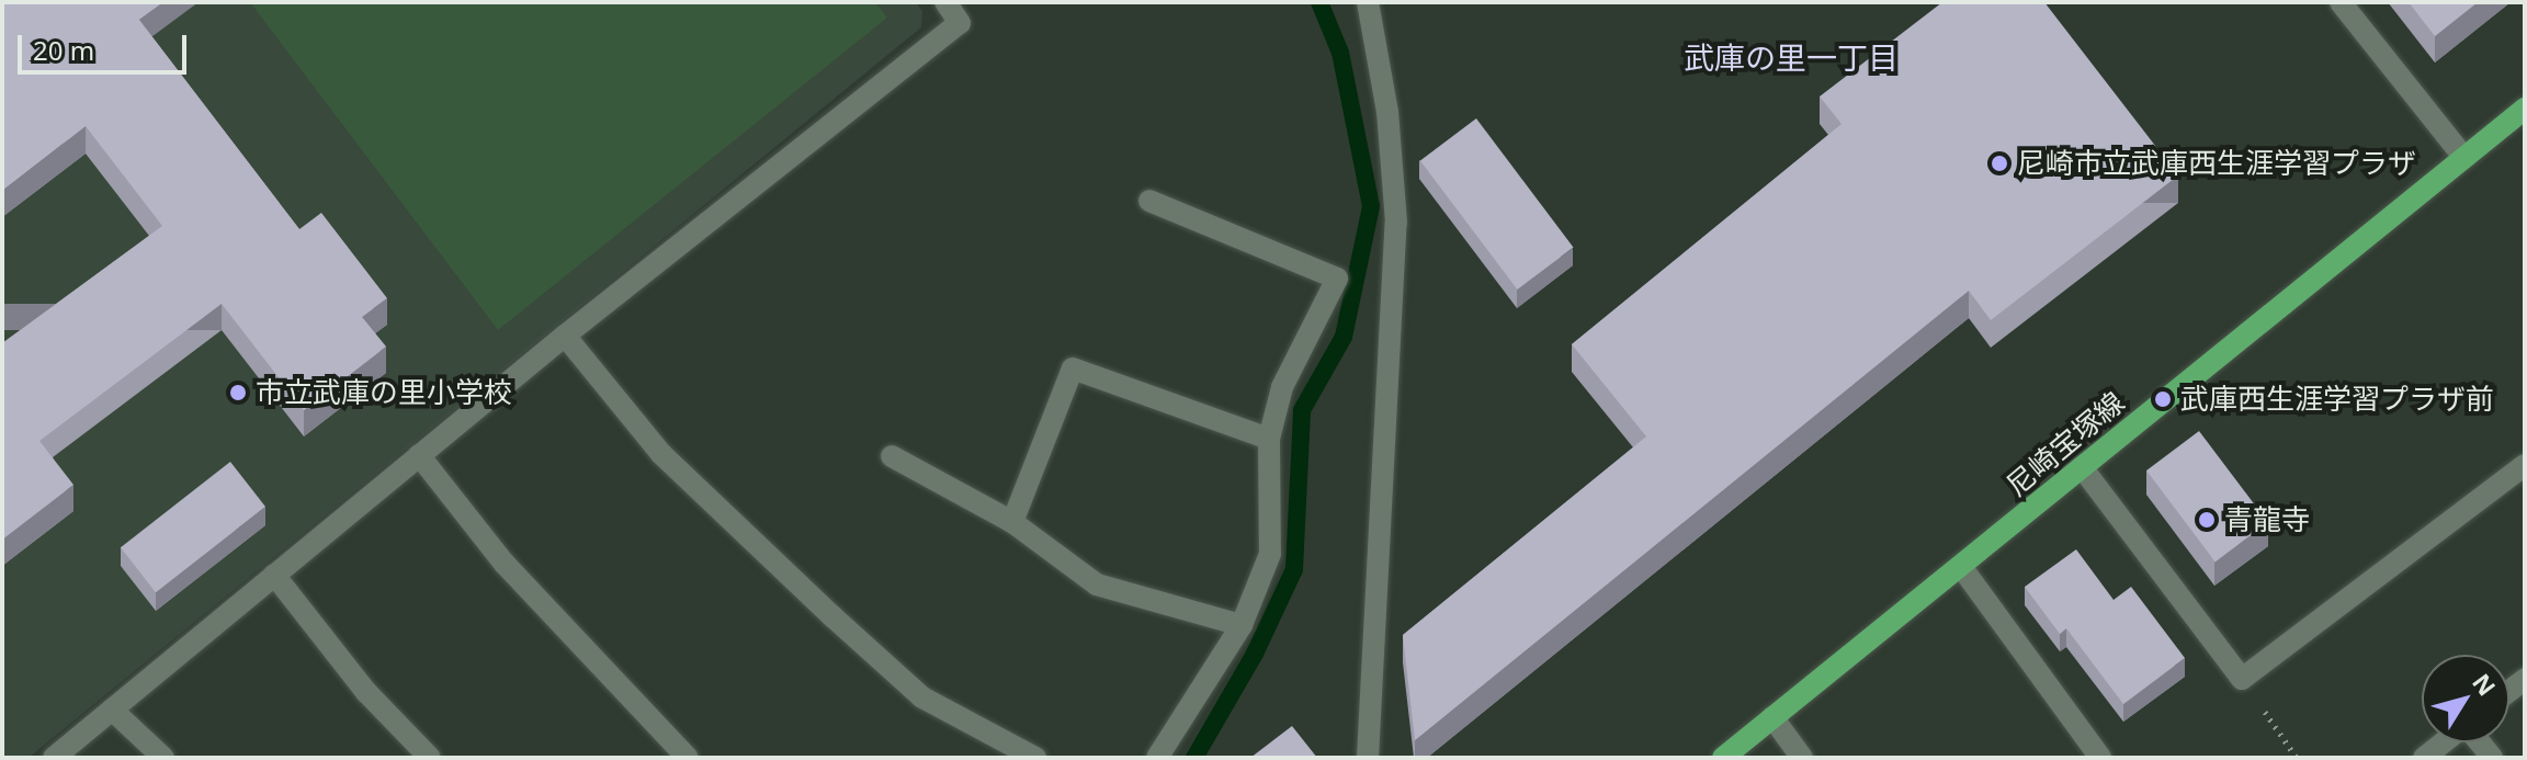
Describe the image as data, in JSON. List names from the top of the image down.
{
  "streets": {
    "main road": ["尼崎宝塚線"]
  },
  "districts": ["武庫の里一丁目"],
  "places": [
    "尼崎市立武庫西生涯学習プラザ",
    "市立武庫の里小学校",
    "武庫西生涯学習プラザ前",
    "青龍寺"
  ],
  "scale_bar": "20 m",
  "north": "top right"
}
